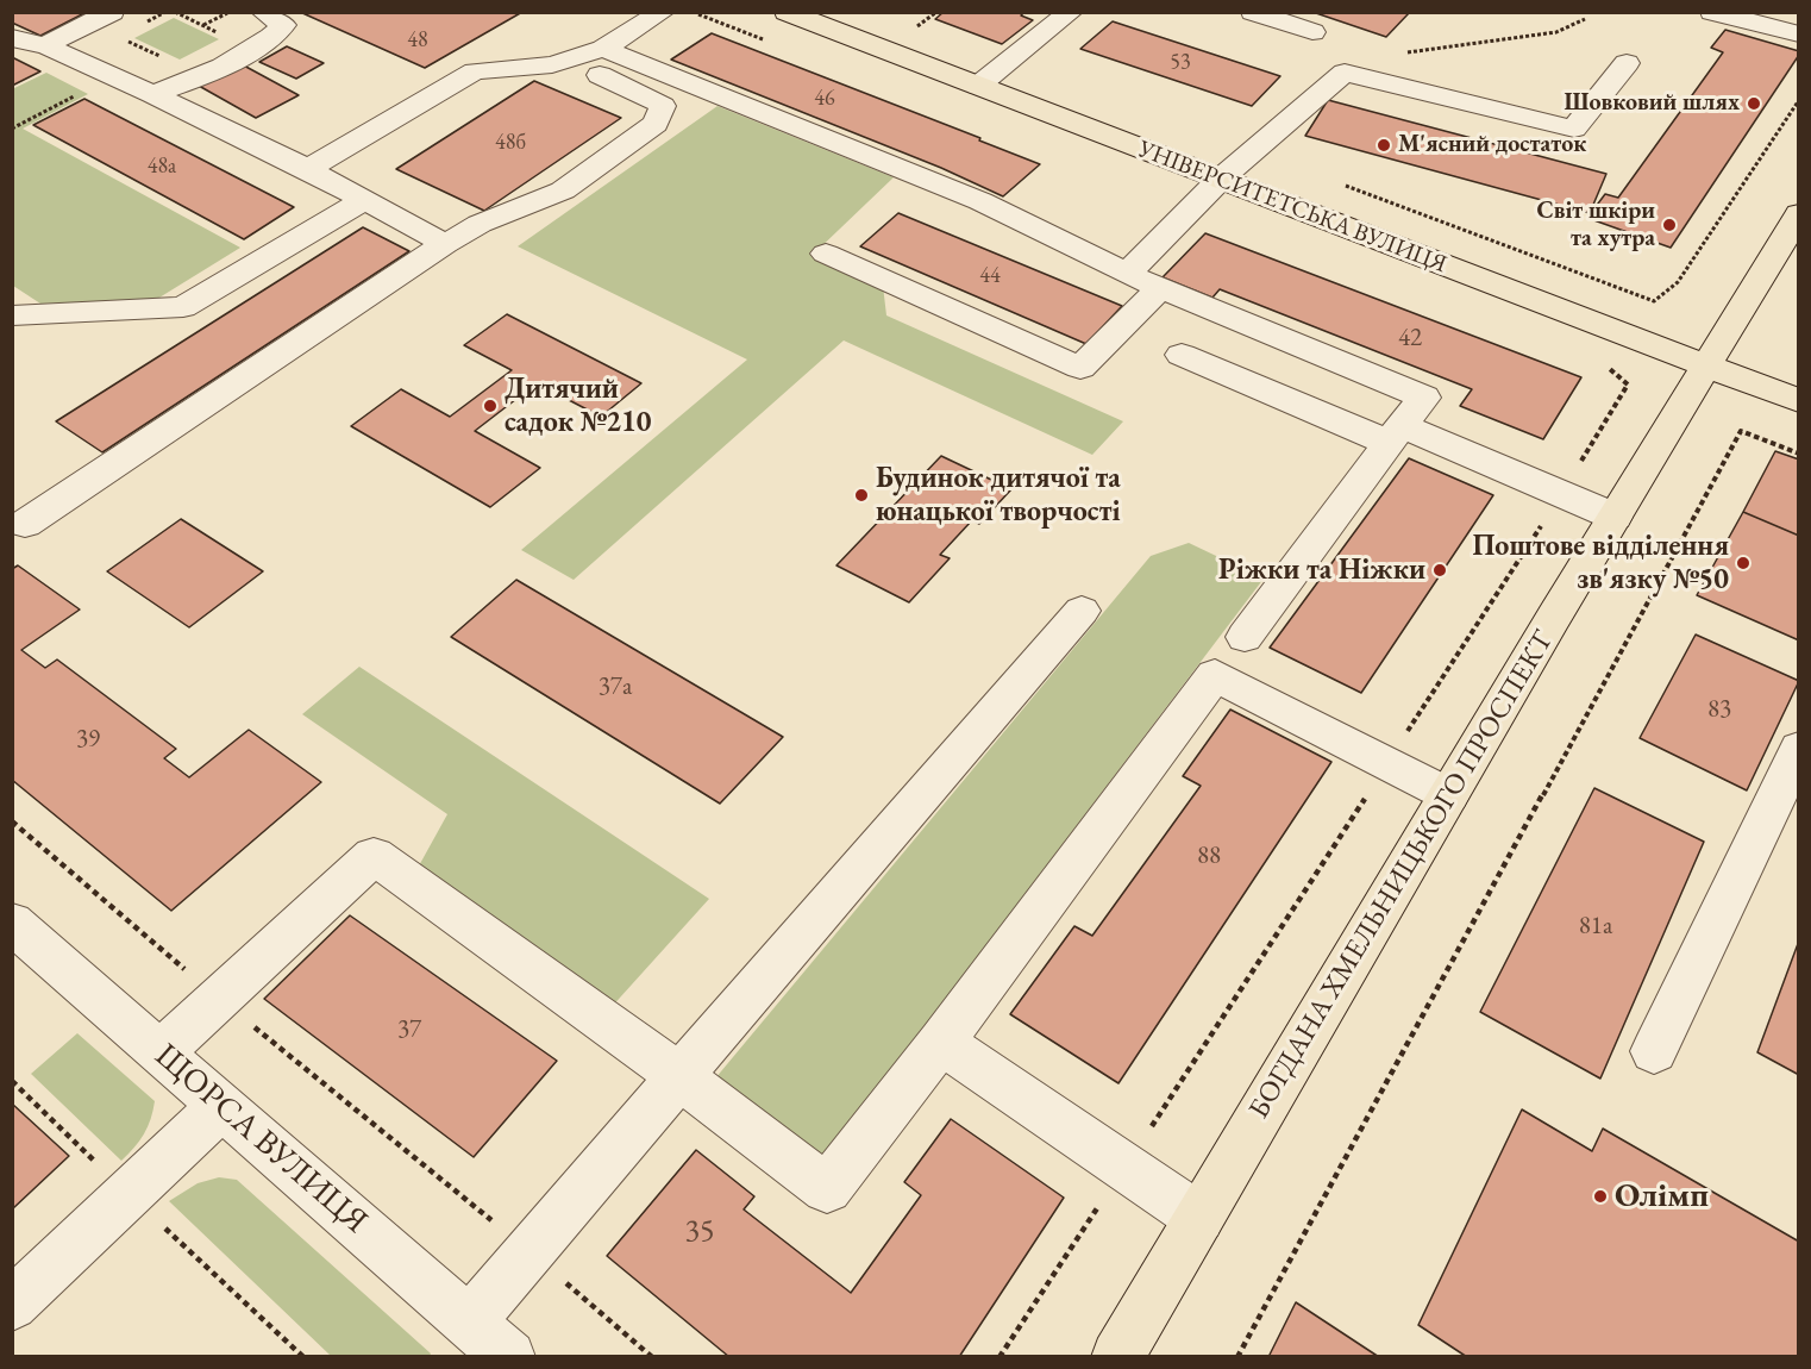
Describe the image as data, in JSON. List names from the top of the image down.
{
  "streets": {
    "main road": ["УНІВЕРСИТЕТСЬКА ВУЛИЦЯ", "БОГДАНА ХМЕЛЬНИЦЬКОГО ПРОСПЕКТ"],
    "street": ["ЩОРСА ВУЛИЦЯ"]
  },
  "crossings": [
    ["УНІВЕРСИТЕТСЬКА ВУЛИЦЯ", "БОГДАНА ХМЕЛЬНИЦЬКОГО ПРОСПЕКТ"]
  ],
  "places": [
    "Шовковий шлях",
    "М'ясний достаток",
    "Світ шкіри та хутра",
    "Дитячий садок №210",
    "Будинок дитячої та юнацької творчості",
    "Поштове відділення зв'язку №50",
    "Ріжки та Ніжки",
    "Олімп"
  ],
  "house_numbers": [
    "48",
    "53",
    "46",
    "48б",
    "48а",
    "44",
    "42",
    "37а",
    "83",
    "39",
    "88",
    "81а",
    "37",
    "35"
  ]
}
